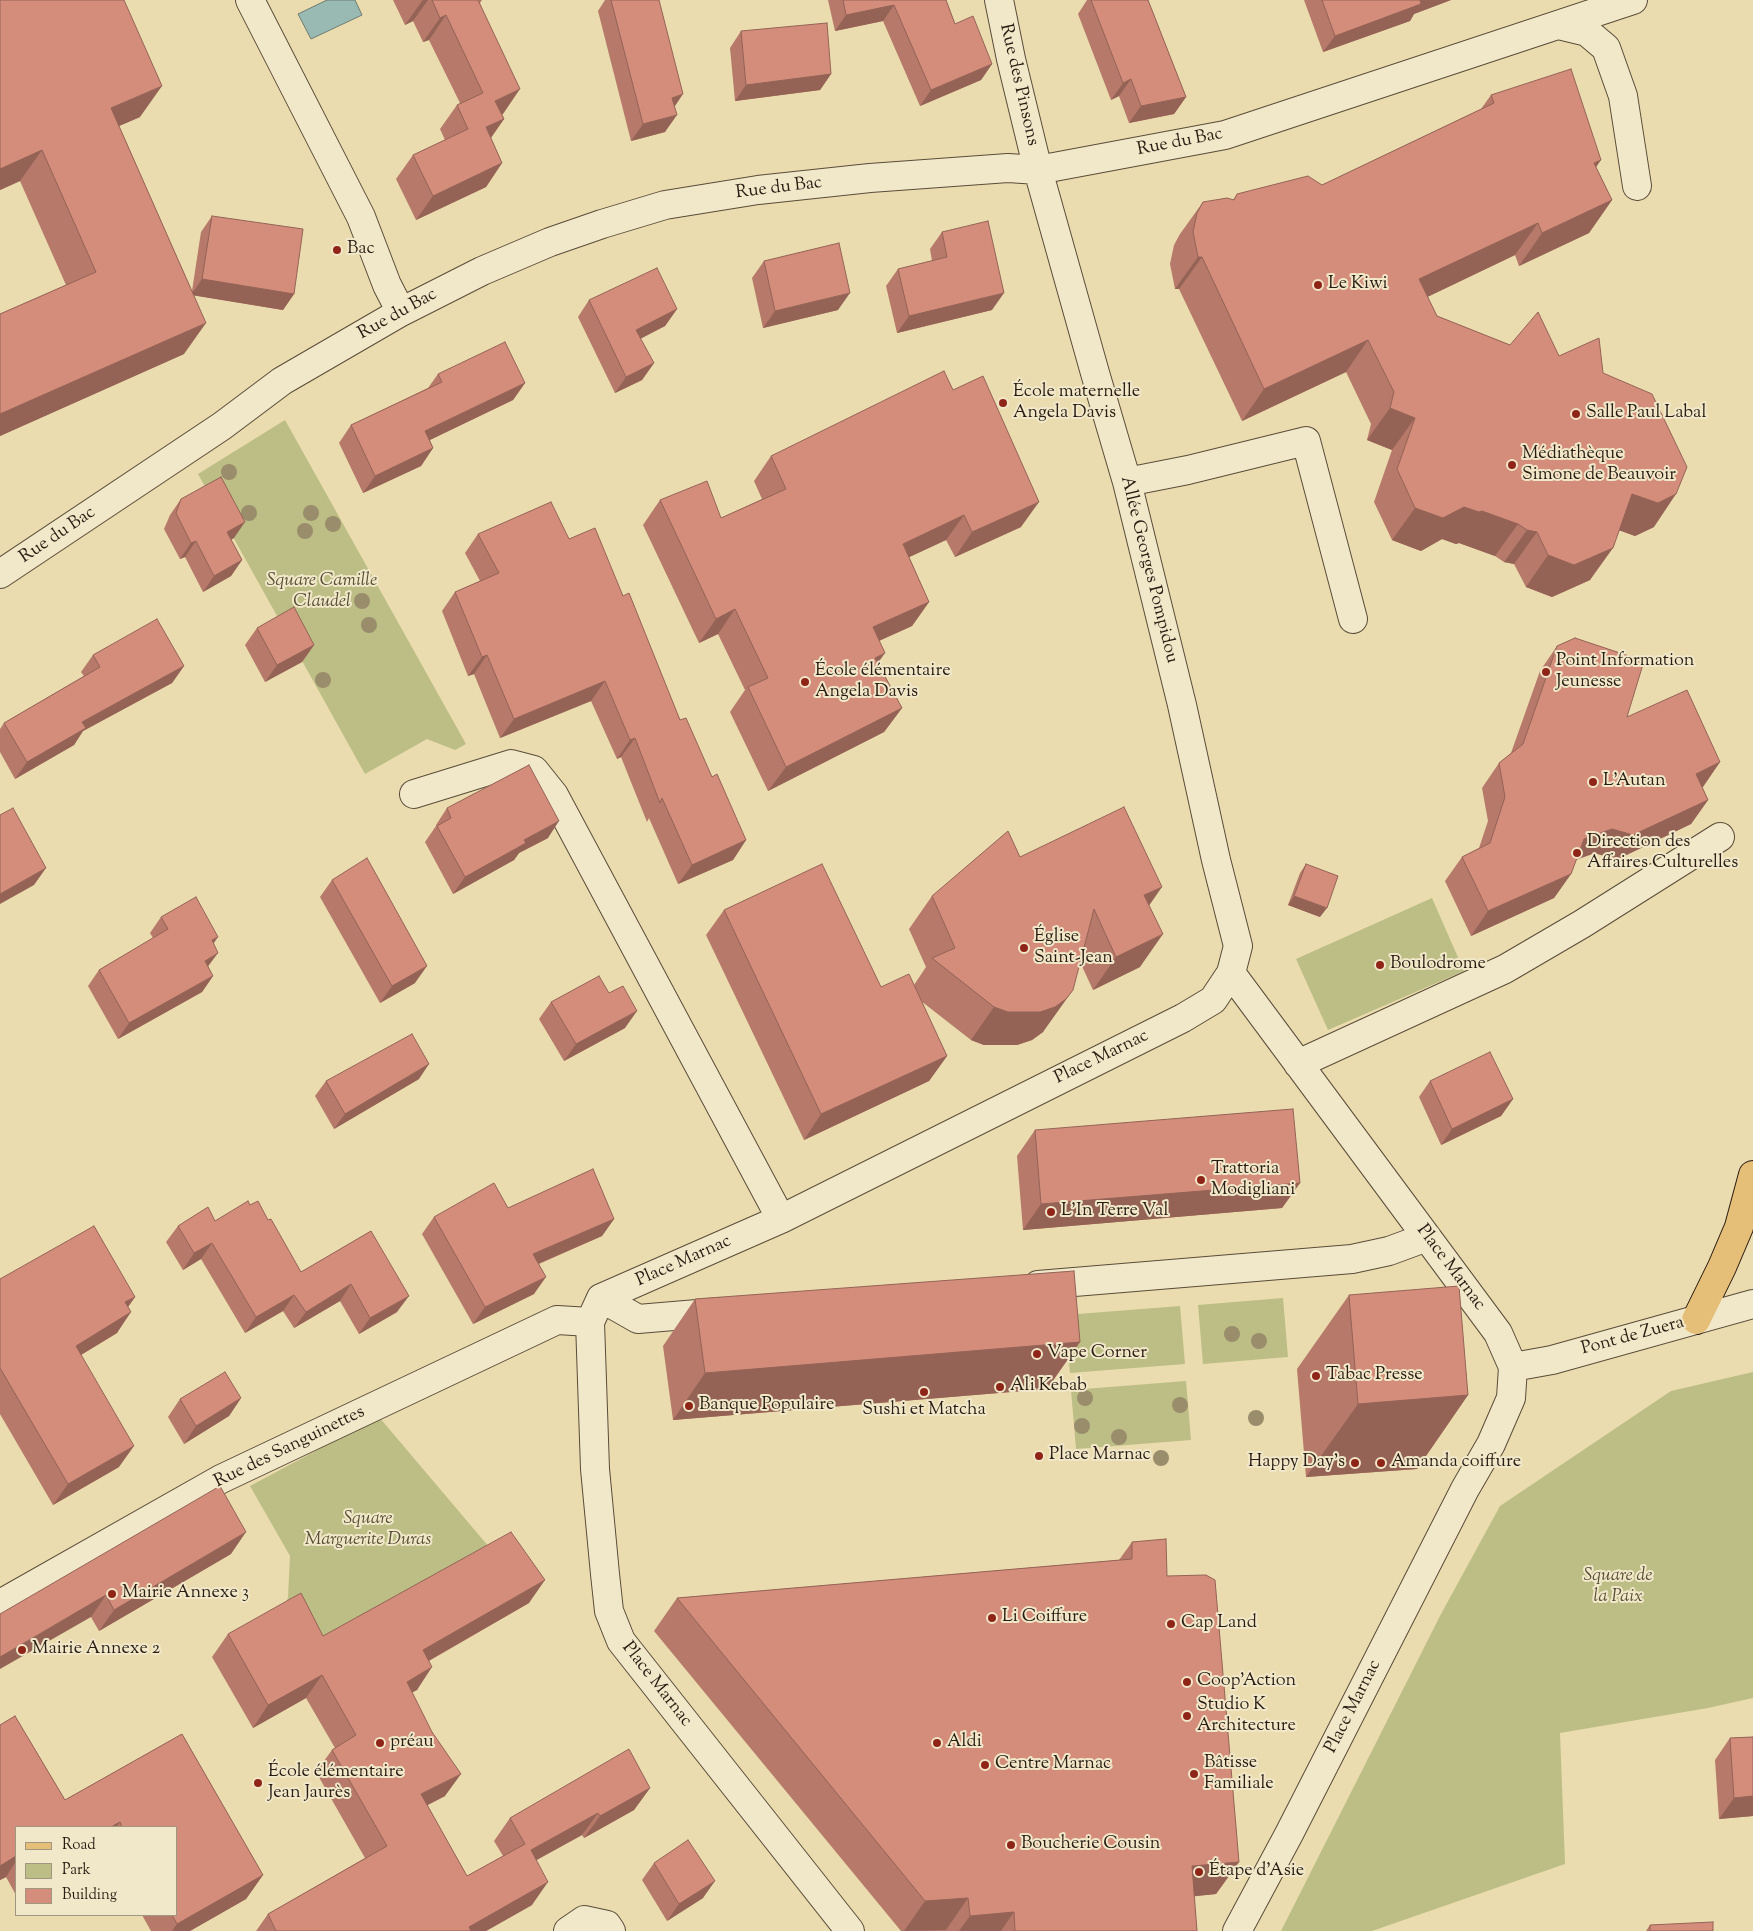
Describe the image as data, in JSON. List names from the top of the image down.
{
  "streets": {
    "street": [
      "Rue des Pinsons",
      "Rue du Bac",
      "Allée Georges Pompidou",
      "Place Marnac",
      "Pont de Zuera",
      "Rue des Sanguinettes"
    ]
  },
  "crossings": [
    ["Rue des Pinsons", "Rue du Bac"],
    ["Rue des Pinsons", "Allée Georges Pompidou"],
    ["Rue du Bac", "Allée Georges Pompidou"],
    ["Allée Georges Pompidou", "Place Marnac"],
    ["Place Marnac", "Pont de Zuera"],
    ["Place Marnac", "Rue des Sanguinettes"]
  ],
  "parks": ["Square Camille Claudel", "Square Marguerite Duras", "Square de la Paix"],
  "places": [
    "Bac",
    "Le Kiwi",
    "École maternelle Angela Davis",
    "Salle Paul Labal",
    "Médiathèque Simone de Beauvoir",
    "Point Information Jeunesse",
    "École élémentaire Angela Davis",
    "L'Autan",
    "Direction des Affaires Culturelles",
    "Église Saint-Jean",
    "Boulodrome",
    "Trattoria Modigliani",
    "L'In Terre Val",
    "Vape Corner",
    "Tabac Presse",
    "Ali Kebab",
    "Sushi et Matcha",
    "Banque Populaire",
    "Place Marnac",
    "Happy Day's",
    "Amanda coiffure",
    "Mairie Annexe 3",
    "Li Coiffure",
    "Cap Land",
    "Mairie Annexe 2",
    "Coop'Action",
    "Studio K Architecture",
    "préau",
    "Aldi",
    "Centre Marnac",
    "Bâtisse Familiale",
    "École élémentaire Jean Jaurès",
    "Boucherie Cousin",
    "Étape d'Asie"
  ],
  "legend": ["Road", "Park", "Building"]
}
